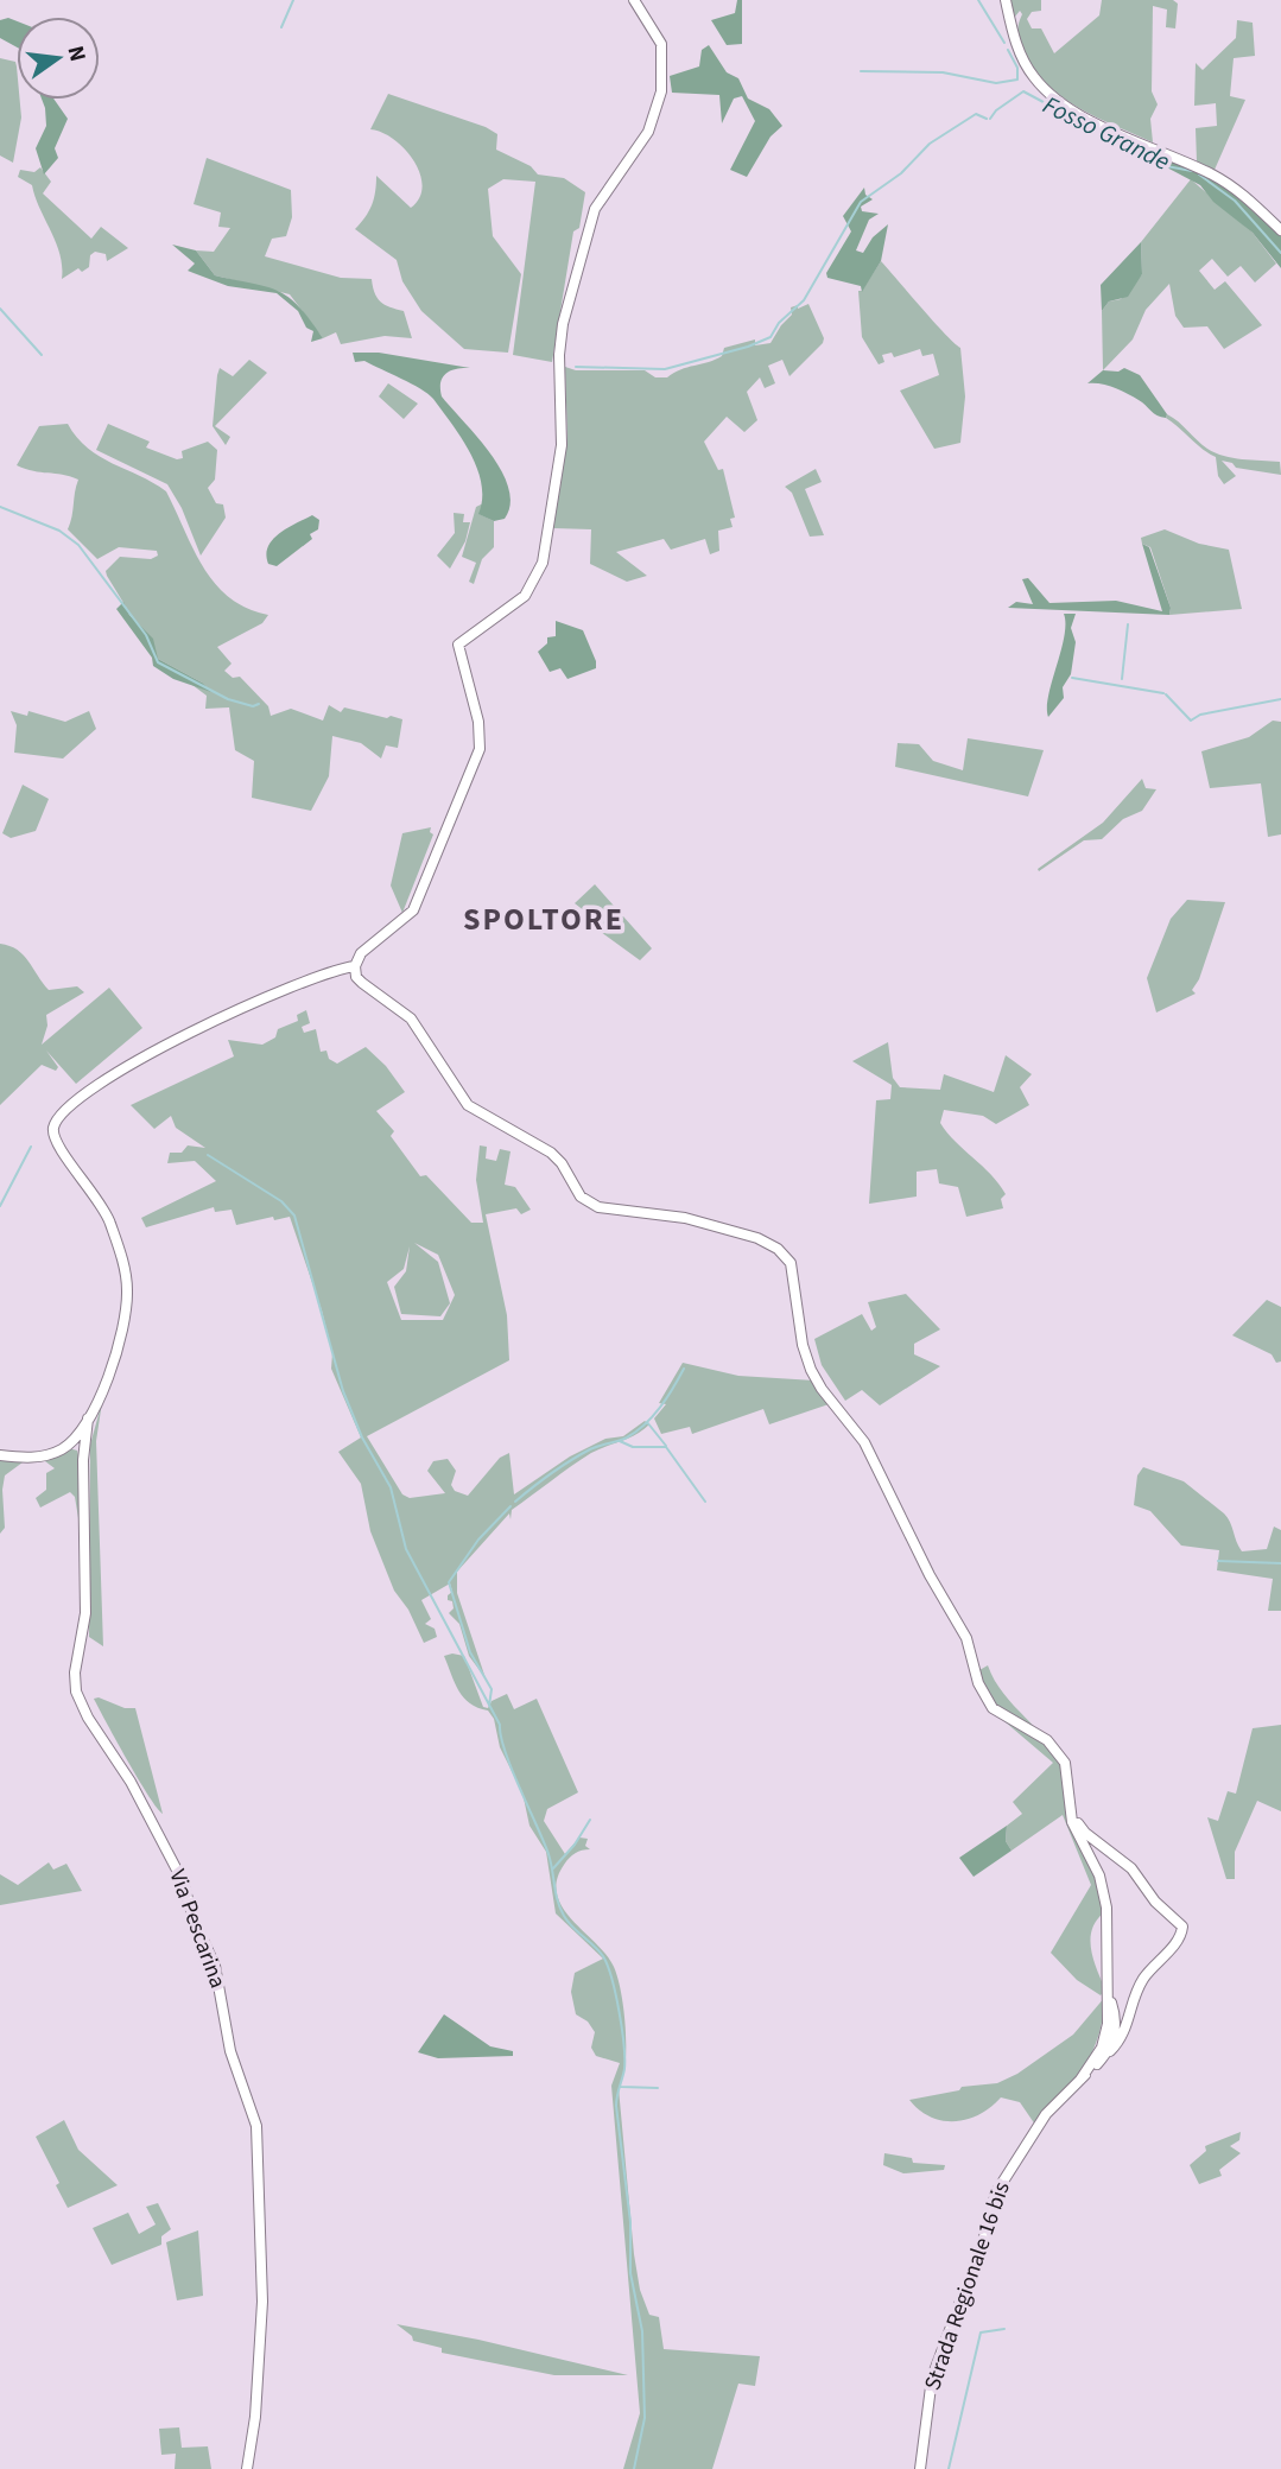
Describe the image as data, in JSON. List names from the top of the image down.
{
  "streets": {
    "main road": ["Via Pescarina", "Strada Regionale 16 bis"]
  },
  "districts": ["SPOLTORE"],
  "water": ["Fosso Grande"],
  "north": "right"
}
